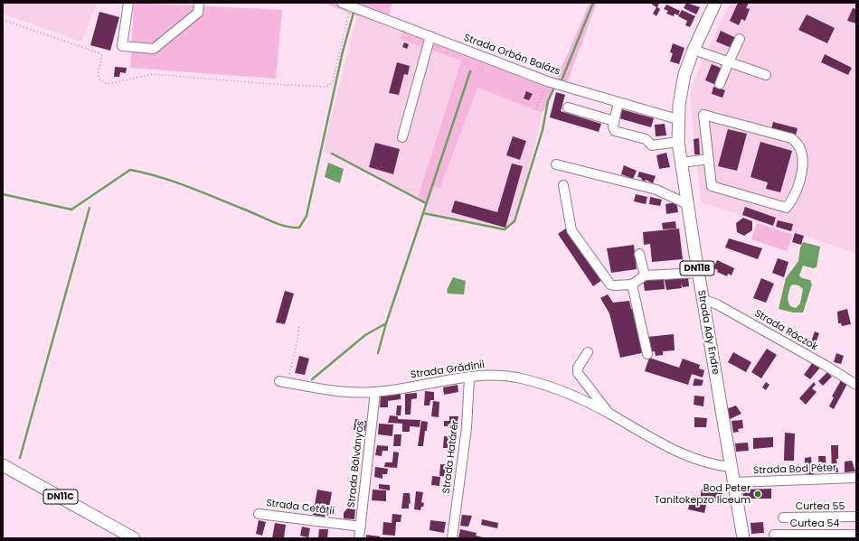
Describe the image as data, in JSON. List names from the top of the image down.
{
  "streets": {
    "main road": ["DN11B", "Strada Ady Endre", "DN11C"],
    "street": [
      "Strada Orbán Balázs",
      "Strada Ráczok",
      "Strada Grădinii",
      "Strada Határér",
      "Strada Bálványos",
      "Strada Bod Péter",
      "Curtea 55",
      "Strada Cetății",
      "Curtea 54"
    ]
  },
  "crossings": [
    ["Strada Orbán Balázs", "Strada Ady Endre"],
    ["Strada Ráczok", "Strada Ady Endre"],
    ["Strada Ady Endre", "Strada Grădinii"],
    ["Strada Ady Endre", "Strada Bod Péter"],
    ["Strada Grădinii", "Strada Határér"],
    ["Strada Grădinii", "Strada Bálványos"],
    ["Strada Bálványos", "Strada Cetății"]
  ],
  "places": ["Bod Peter Tanitokepzo liceum"]
}
